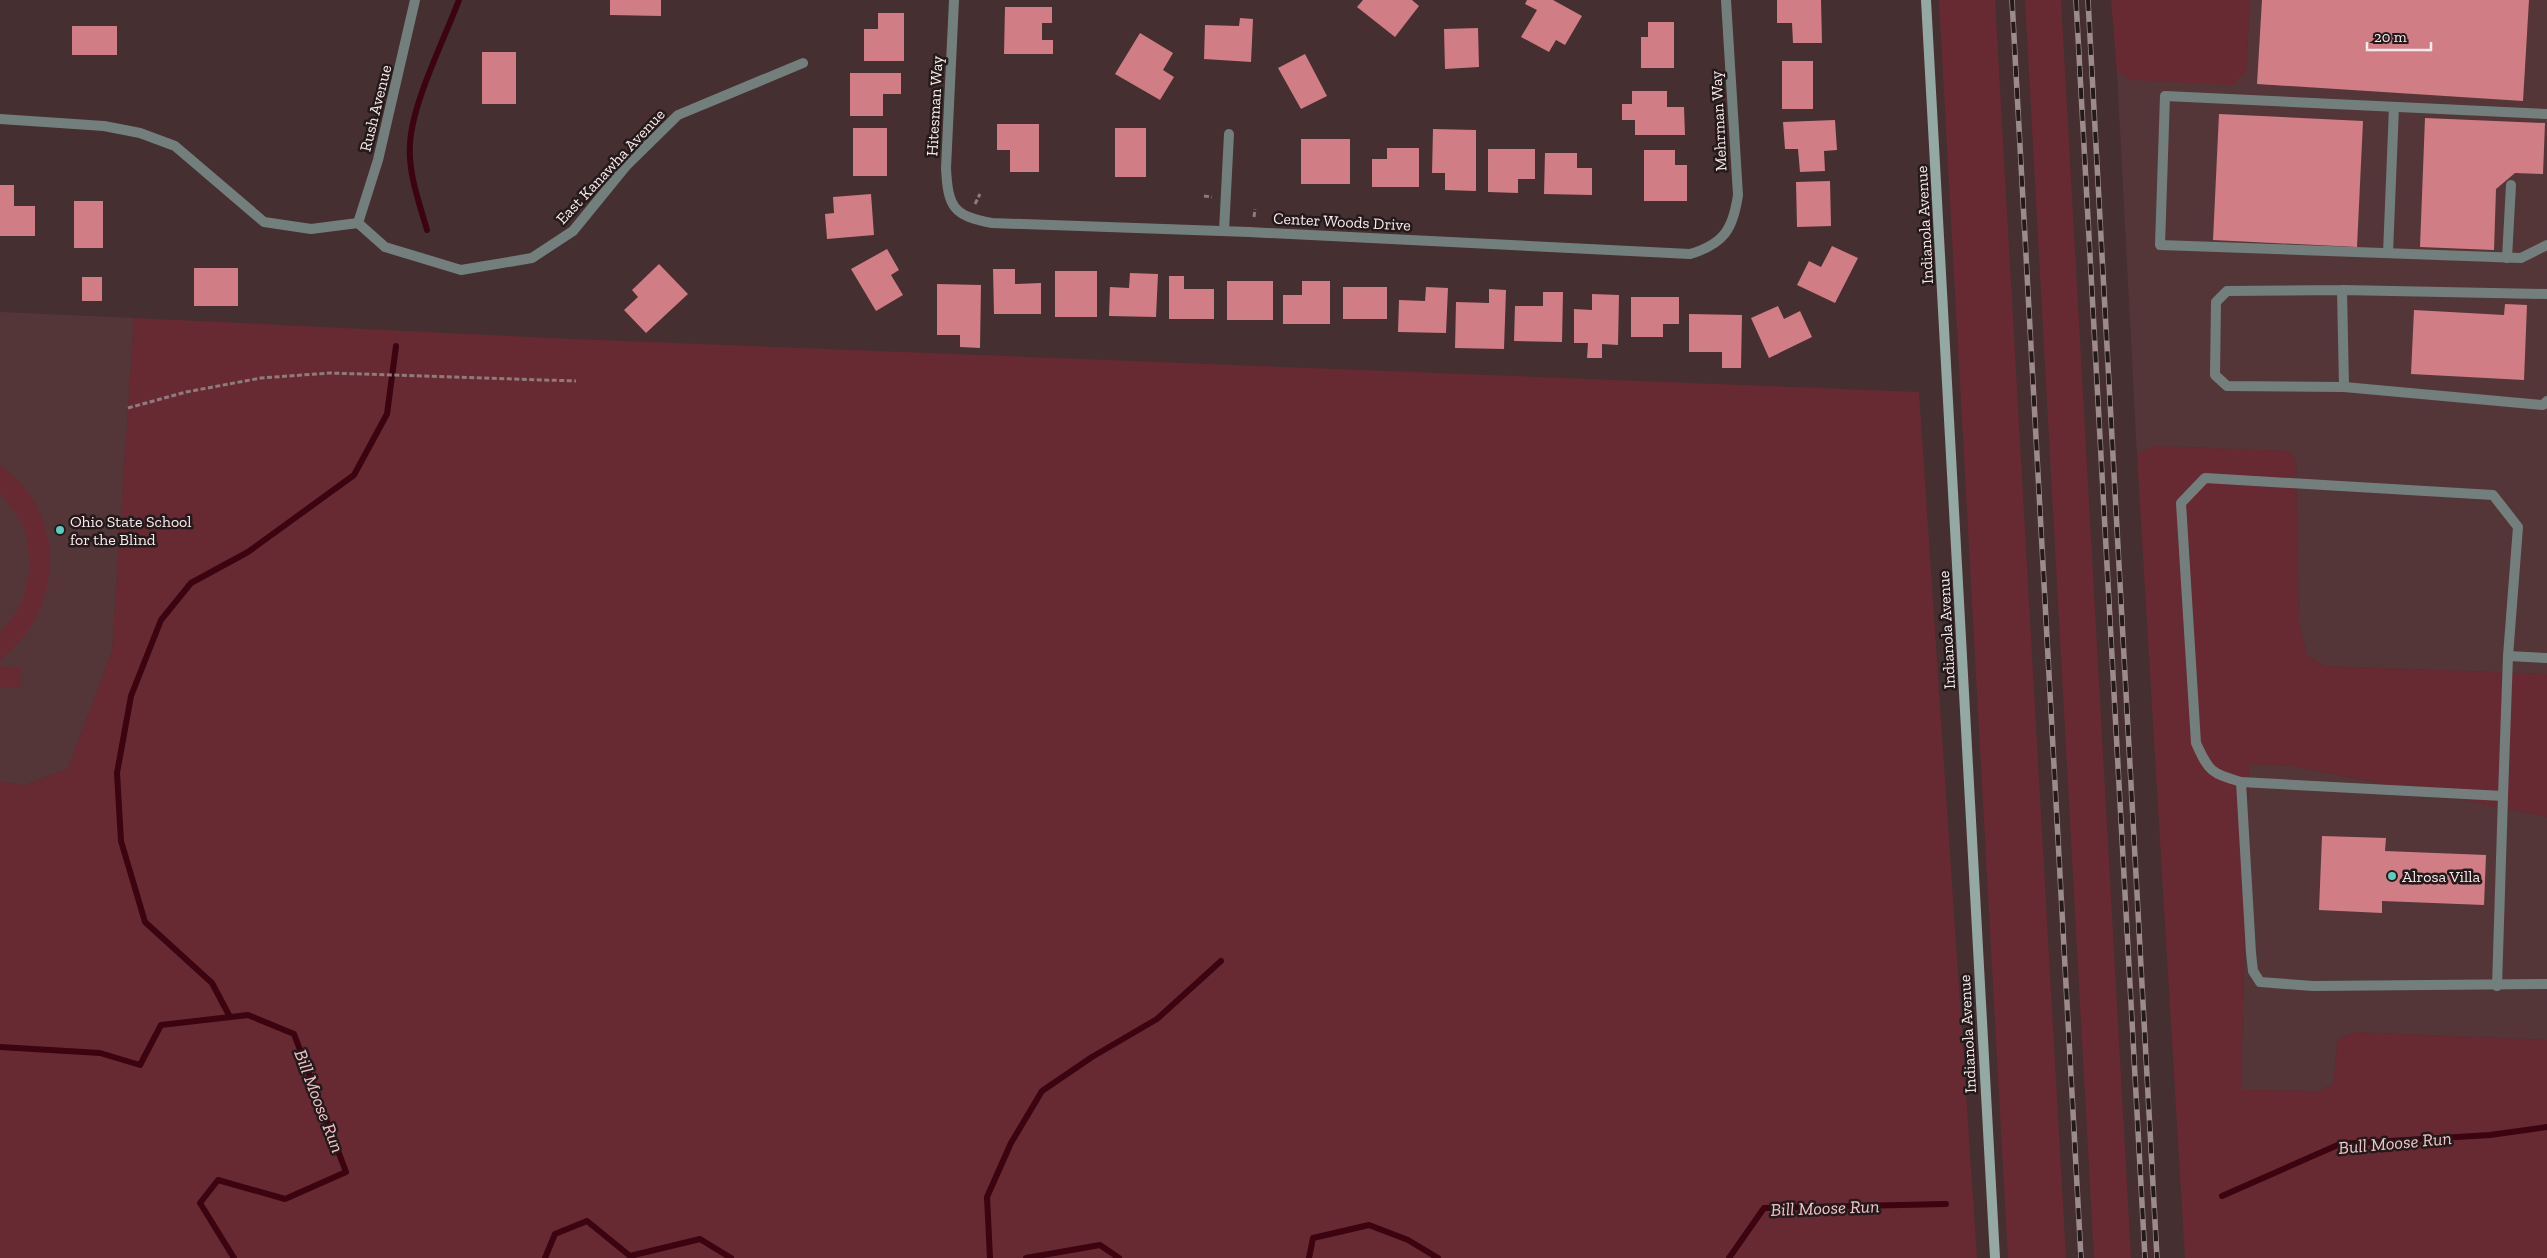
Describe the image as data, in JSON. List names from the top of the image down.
{
  "streets": {
    "main road": ["Indianola Avenue"],
    "street": [
      "Hitesman Way",
      "Rush Avenue",
      "Mehrman Way",
      "East Kanawha Avenue",
      "Center Woods Drive"
    ]
  },
  "crossings": [
    ["Hitesman Way", "Center Woods Drive"],
    ["Rush Avenue", "East Kanawha Avenue"],
    ["Mehrman Way", "Center Woods Drive"]
  ],
  "water": ["Bill Moose Run", "Bull Moose Run"],
  "places": ["Ohio State School for the Blind", "Alrosa Villa"],
  "scale_bar": "20 m"
}
